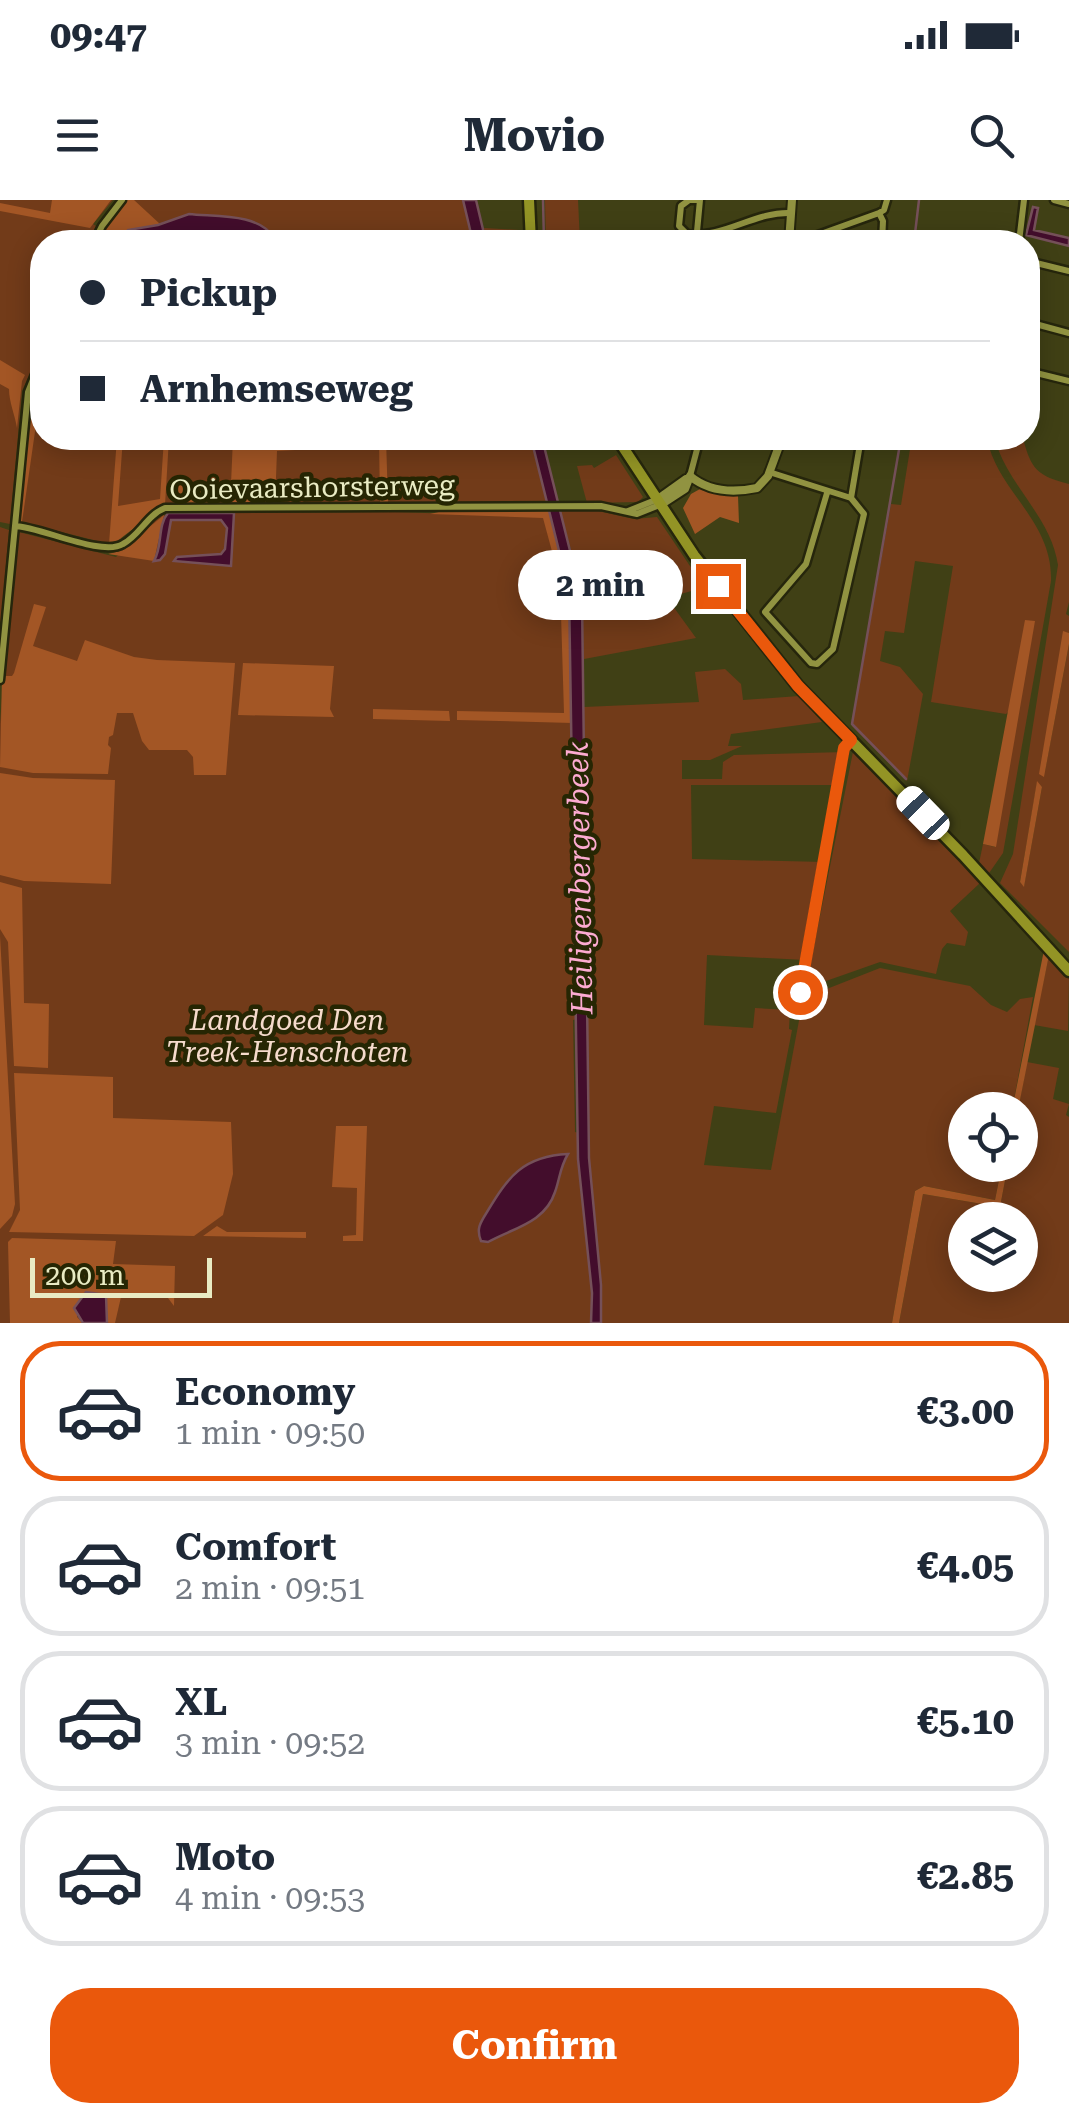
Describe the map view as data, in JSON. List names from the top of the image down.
{
  "streets": {
    "street": ["Ooievaarshorsterweg"]
  },
  "water": ["Heiligenbergerbeek"],
  "parks": ["Landgoed Den Treek-Henschoten"],
  "scale_bar": "200 m",
  "page": {
    "status": "09:47",
    "header": "Movio",
    "banner": ["Pickup", "Arnhemseweg"],
    "bubble": "2 min",
    "scale": "200 m",
    "list": [
      {
        "name": "Economy",
        "note": "1 min · 09:50",
        "value": "€3.00"
      },
      {
        "name": "Comfort",
        "note": "2 min · 09:51",
        "value": "€4.05"
      },
      {
        "name": "XL",
        "note": "3 min · 09:52",
        "value": "€5.10"
      },
      {
        "name": "Moto",
        "note": "4 min · 09:53",
        "value": "€2.85"
      }
    ],
    "buttons": "Confirm"
  }
}
